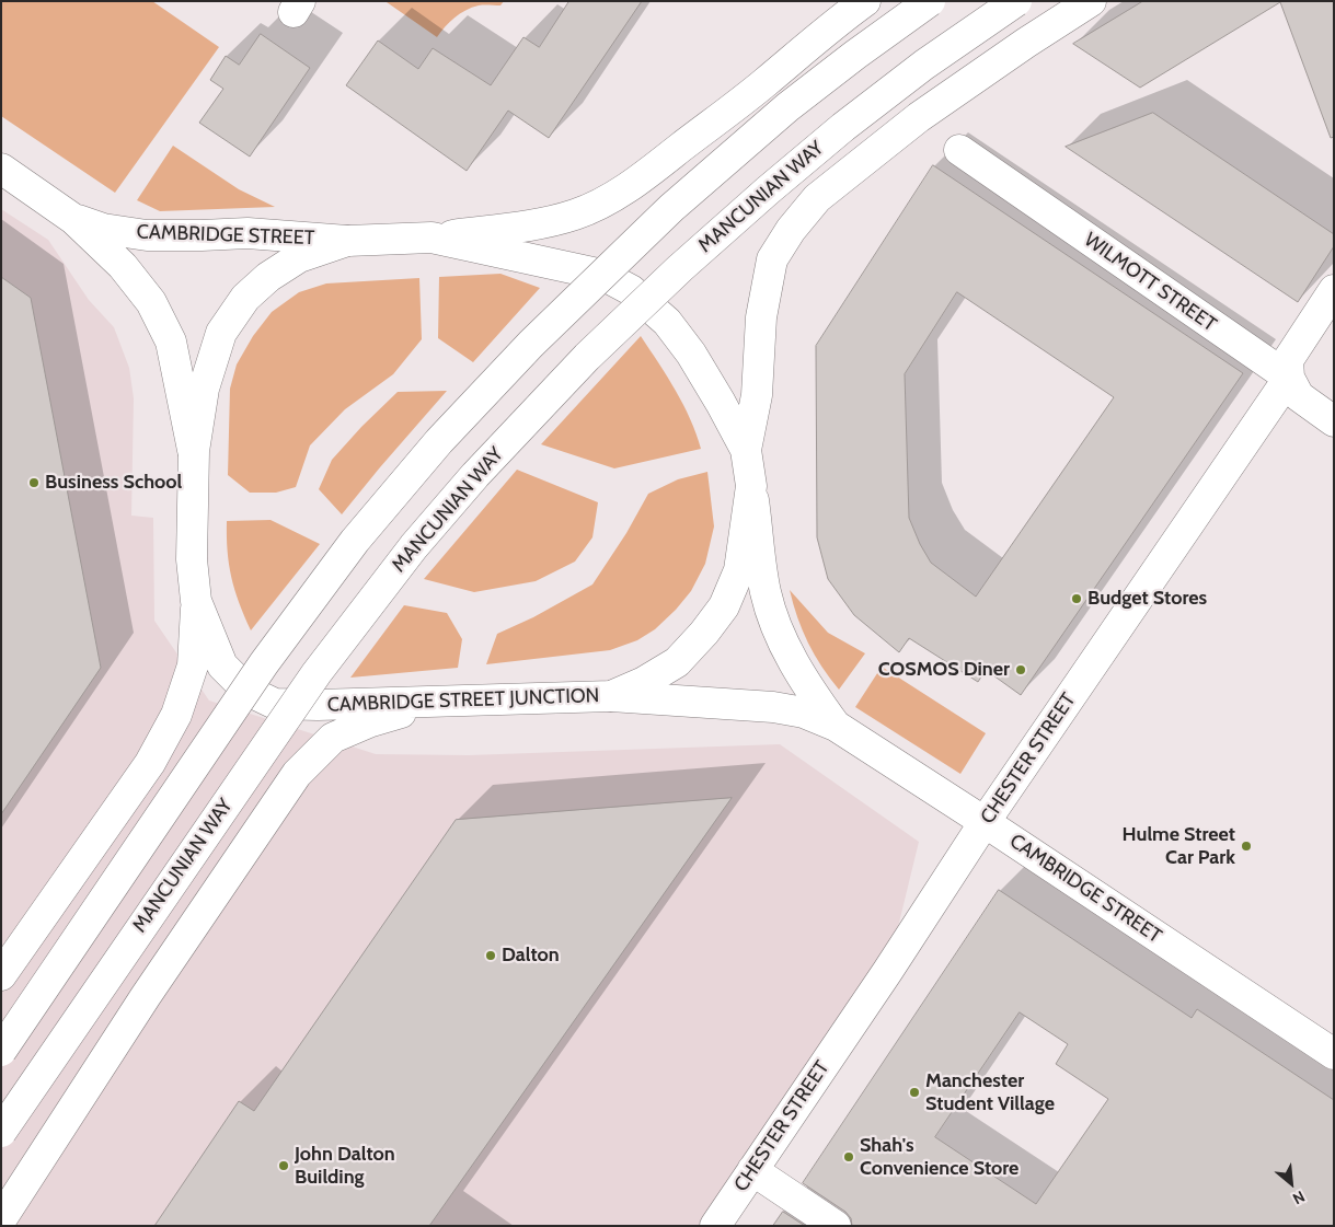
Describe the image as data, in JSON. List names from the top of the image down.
{
  "streets": {
    "main road": [
      "MANCUNIAN WAY",
      "CAMBRIDGE STREET",
      "WILMOTT STREET",
      "CAMBRIDGE STREET JUNCTION",
      "CHESTER STREET"
    ]
  },
  "crossings": [
    ["MANCUNIAN WAY", "CAMBRIDGE STREET JUNCTION"],
    ["CAMBRIDGE STREET", "CAMBRIDGE STREET JUNCTION"],
    ["CAMBRIDGE STREET", "CHESTER STREET"],
    ["WILMOTT STREET", "CHESTER STREET"]
  ],
  "places": [
    "Business School",
    "Budget Stores",
    "COSMOS Diner",
    "Hulme Street Car Park",
    "Dalton",
    "Manchester Student Village",
    "Shah's Convenience Store",
    "John Dalton Building"
  ],
  "north": "bottom right"
}
